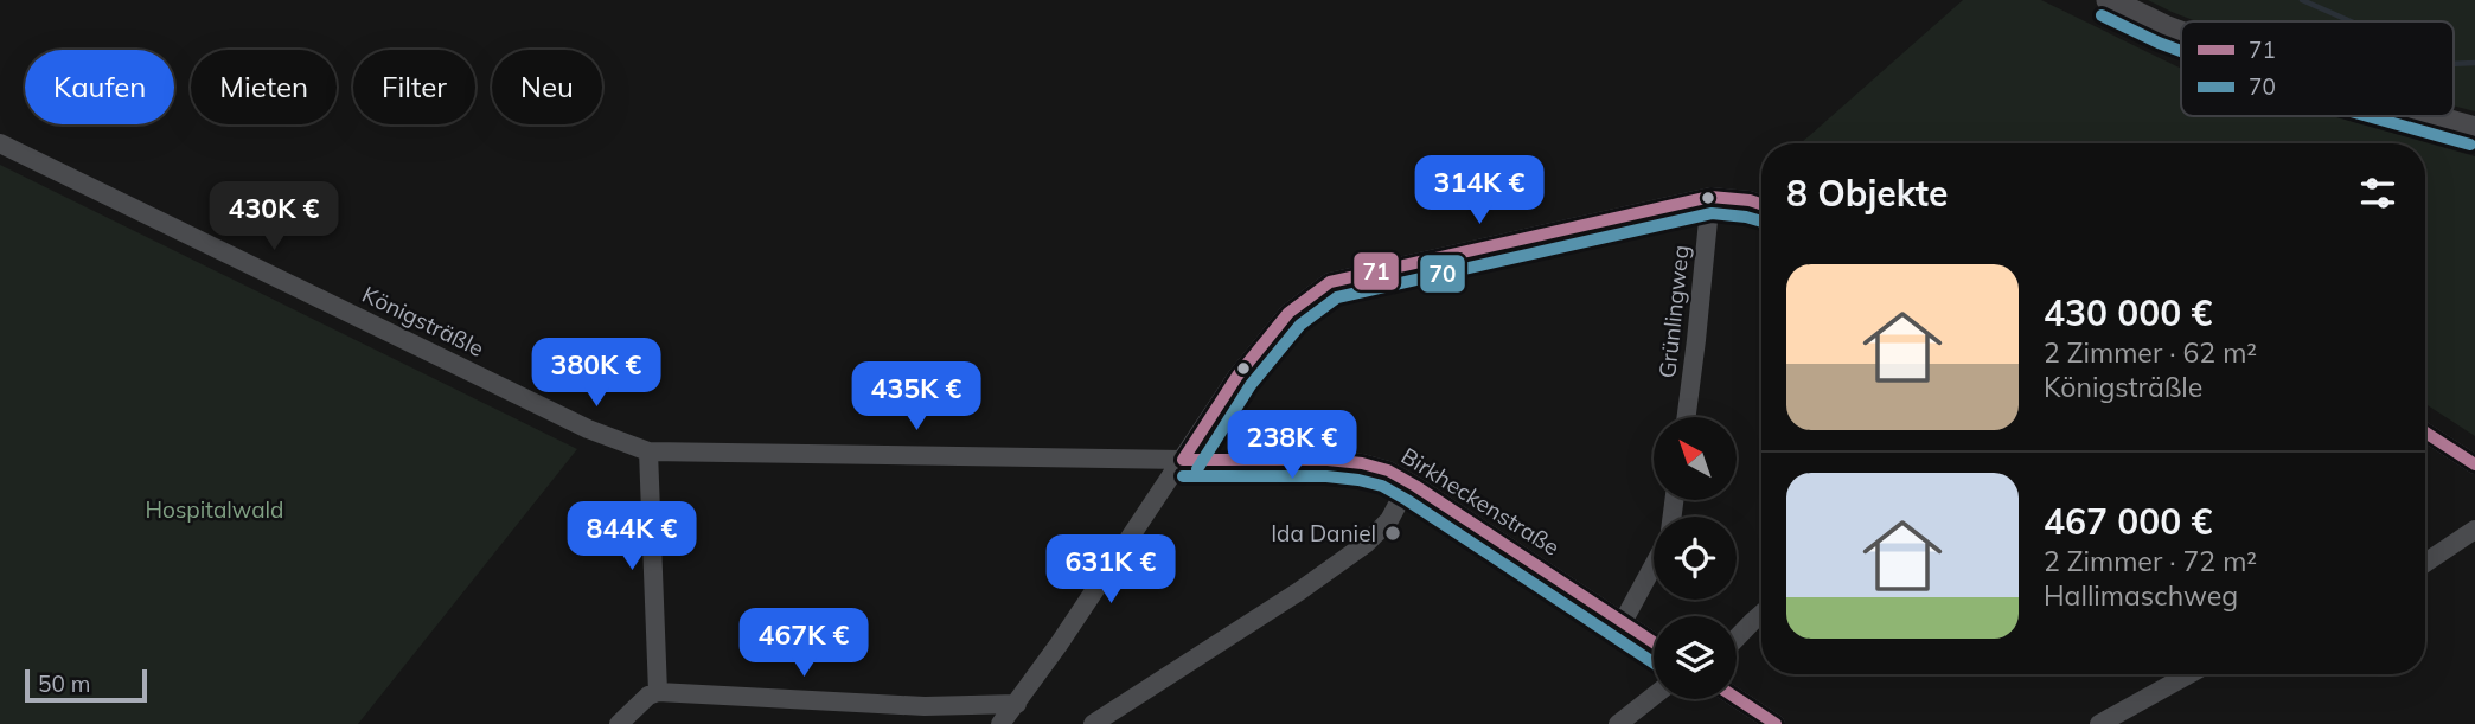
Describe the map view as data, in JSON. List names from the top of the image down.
{
  "streets": {
    "street": ["Grünlingweg", "Königsträßle", "Birkheckenstraße"]
  },
  "crossings": [
    ["Königsträßle", "Birkheckenstraße"]
  ],
  "parks": ["Hospitalwald"],
  "places": ["Ida Daniel"],
  "lines": ["transit line 70", "transit line 71"],
  "legend": ["71", "70"],
  "scale_bar": "50 m",
  "north": "top left",
  "page": {
    "chip": [
      "Kaufen",
      "Mieten",
      "Filter",
      "Neu"
    ],
    "heading": "8 Objekte",
    "price": [
      "314K €",
      "430K €",
      "380K €",
      "435K €",
      "238K €",
      "844K €",
      "631K €",
      "467K €"
    ],
    "list": [
      {
        "name": "430 000 €",
        "note": "2 Zimmer · 62 m² · Königsträßle"
      },
      {
        "name": "467 000 €",
        "note": "2 Zimmer · 72 m² · Hallimaschweg"
      }
    ],
    "scale": "50 m"
  }
}
